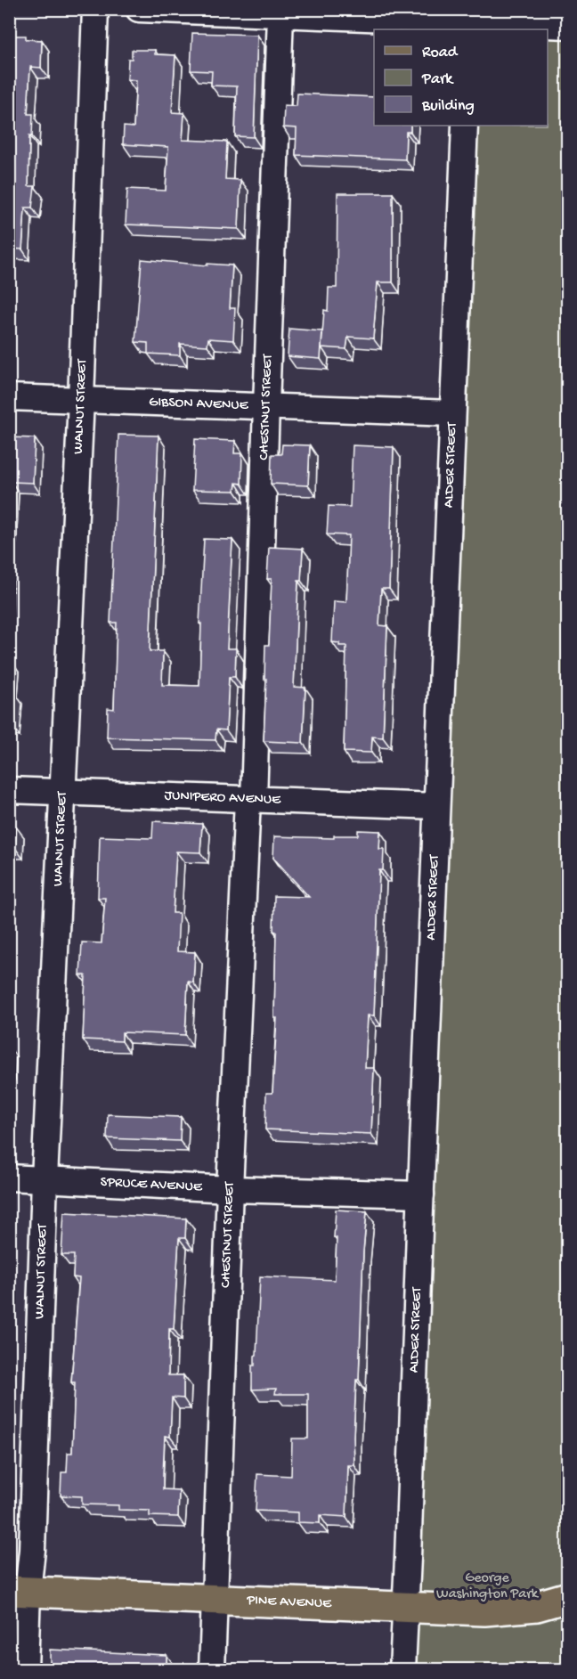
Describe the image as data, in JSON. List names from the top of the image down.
{
  "streets": {
    "main road": ["PINE AVENUE"],
    "street": [
      "GIBSON AVENUE",
      "WALNUT STREET",
      "CHESTNUT STREET",
      "ALDER STREET",
      "JUNIPERO AVENUE",
      "SPRUCE AVENUE"
    ]
  },
  "crossings": [
    ["GIBSON AVENUE", "WALNUT STREET"],
    ["GIBSON AVENUE", "CHESTNUT STREET"],
    ["GIBSON AVENUE", "ALDER STREET"],
    ["WALNUT STREET", "JUNIPERO AVENUE"],
    ["WALNUT STREET", "SPRUCE AVENUE"],
    ["WALNUT STREET", "PINE AVENUE"],
    ["CHESTNUT STREET", "JUNIPERO AVENUE"],
    ["CHESTNUT STREET", "SPRUCE AVENUE"],
    ["CHESTNUT STREET", "PINE AVENUE"],
    ["ALDER STREET", "JUNIPERO AVENUE"],
    ["ALDER STREET", "SPRUCE AVENUE"],
    ["ALDER STREET", "PINE AVENUE"]
  ],
  "parks": ["George Washington Park"],
  "legend": ["Road", "Park", "Building"]
}
